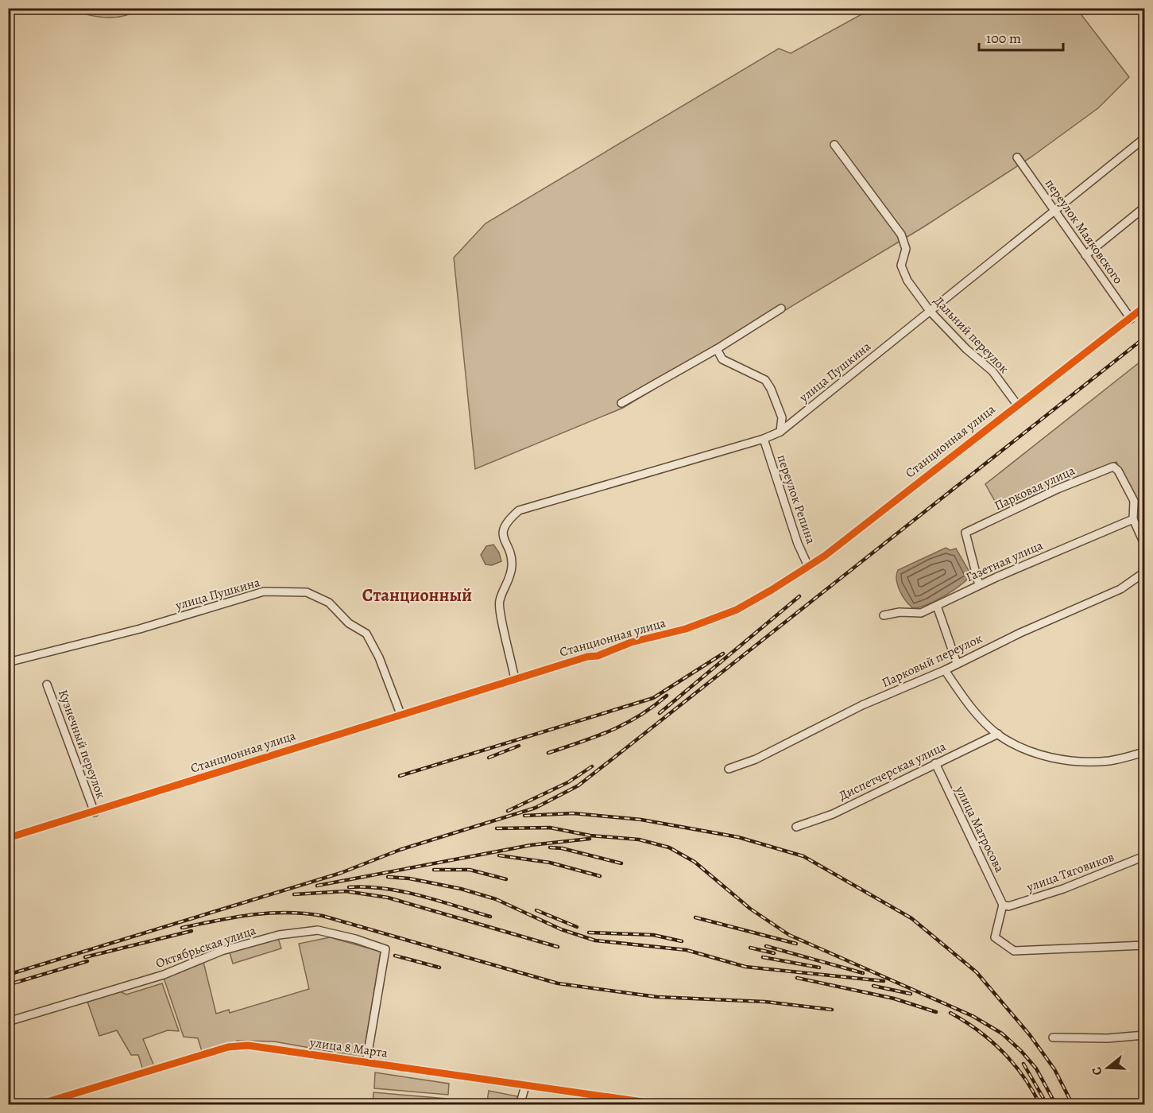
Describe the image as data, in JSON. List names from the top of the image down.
{
  "streets": {
    "street": [
      "переулок Маяковского",
      "Дальний переулок",
      "улица Пушкина",
      "Станционная улица",
      "Парковая улица",
      "переулок Репина",
      "Газетная улица",
      "Парковый переулок",
      "Кузнечный переулок",
      "Диспетчерская улица",
      "улица Матросова",
      "улица Тяговиков",
      "Октябрьская улица",
      "улица 8 Марта"
    ]
  },
  "crossings": [
    ["переулок Маяковского", "улица Пушкина"],
    ["переулок Маяковского", "Станционная улица"],
    ["Дальний переулок", "улица Пушкина"],
    ["Дальний переулок", "Станционная улица"],
    ["улица Пушкина", "Станционная улица"],
    ["улица Пушкина", "переулок Репина"],
    ["Станционная улица", "переулок Репина"],
    ["Станционная улица", "Кузнечный переулок"],
    ["Парковая улица", "Газетная улица"],
    ["Диспетчерская улица", "улица Матросова"],
    ["улица Матросова", "улица Тяговиков"],
    ["Октябрьская улица", "улица 8 Марта"]
  ],
  "districts": ["Станционный"],
  "scale_bar": "100 m",
  "north": "left"
}
